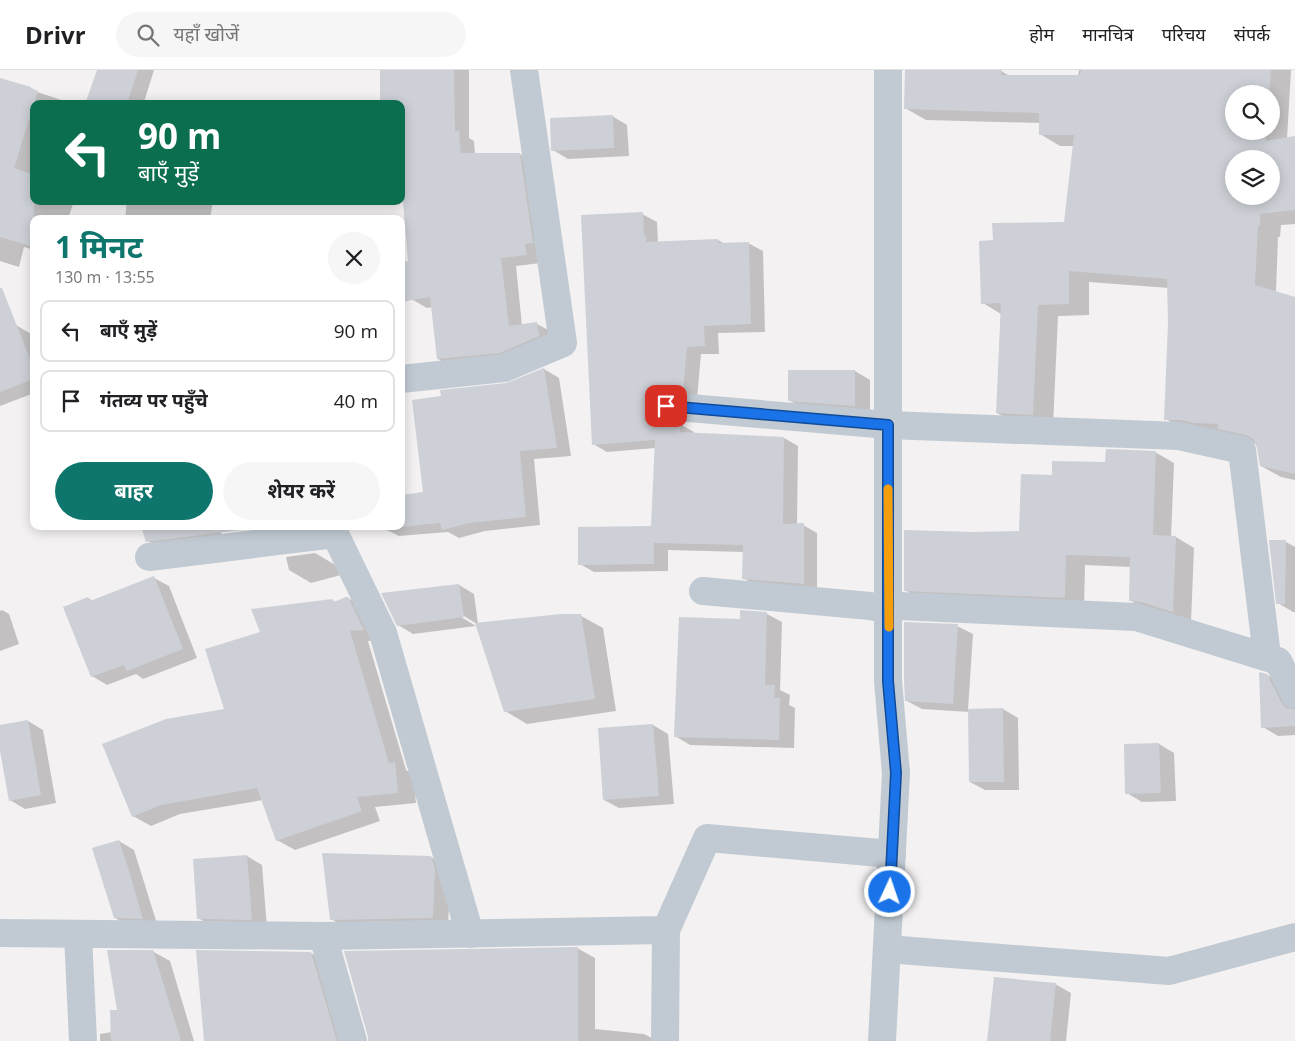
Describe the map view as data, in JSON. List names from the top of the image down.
{
  "page": {
    "header": "Drivr",
    "search": "यहाँ खोजें",
    "nav": [
      "होम",
      "मानचित्र",
      "परिचय",
      "संपर्क"
    ],
    "turn": ["90 m", "बाएँ मुड़ें"],
    "heading": ["1 मिनट", "130 m · 13:55"],
    "list": [
      {
        "name": "बाएँ मुड़ें",
        "value": "90 m"
      },
      {
        "name": "गंतव्य पर पहुँचे",
        "value": "40 m"
      }
    ],
    "buttons": ["बाहर", "शेयर करें"]
  }
}
